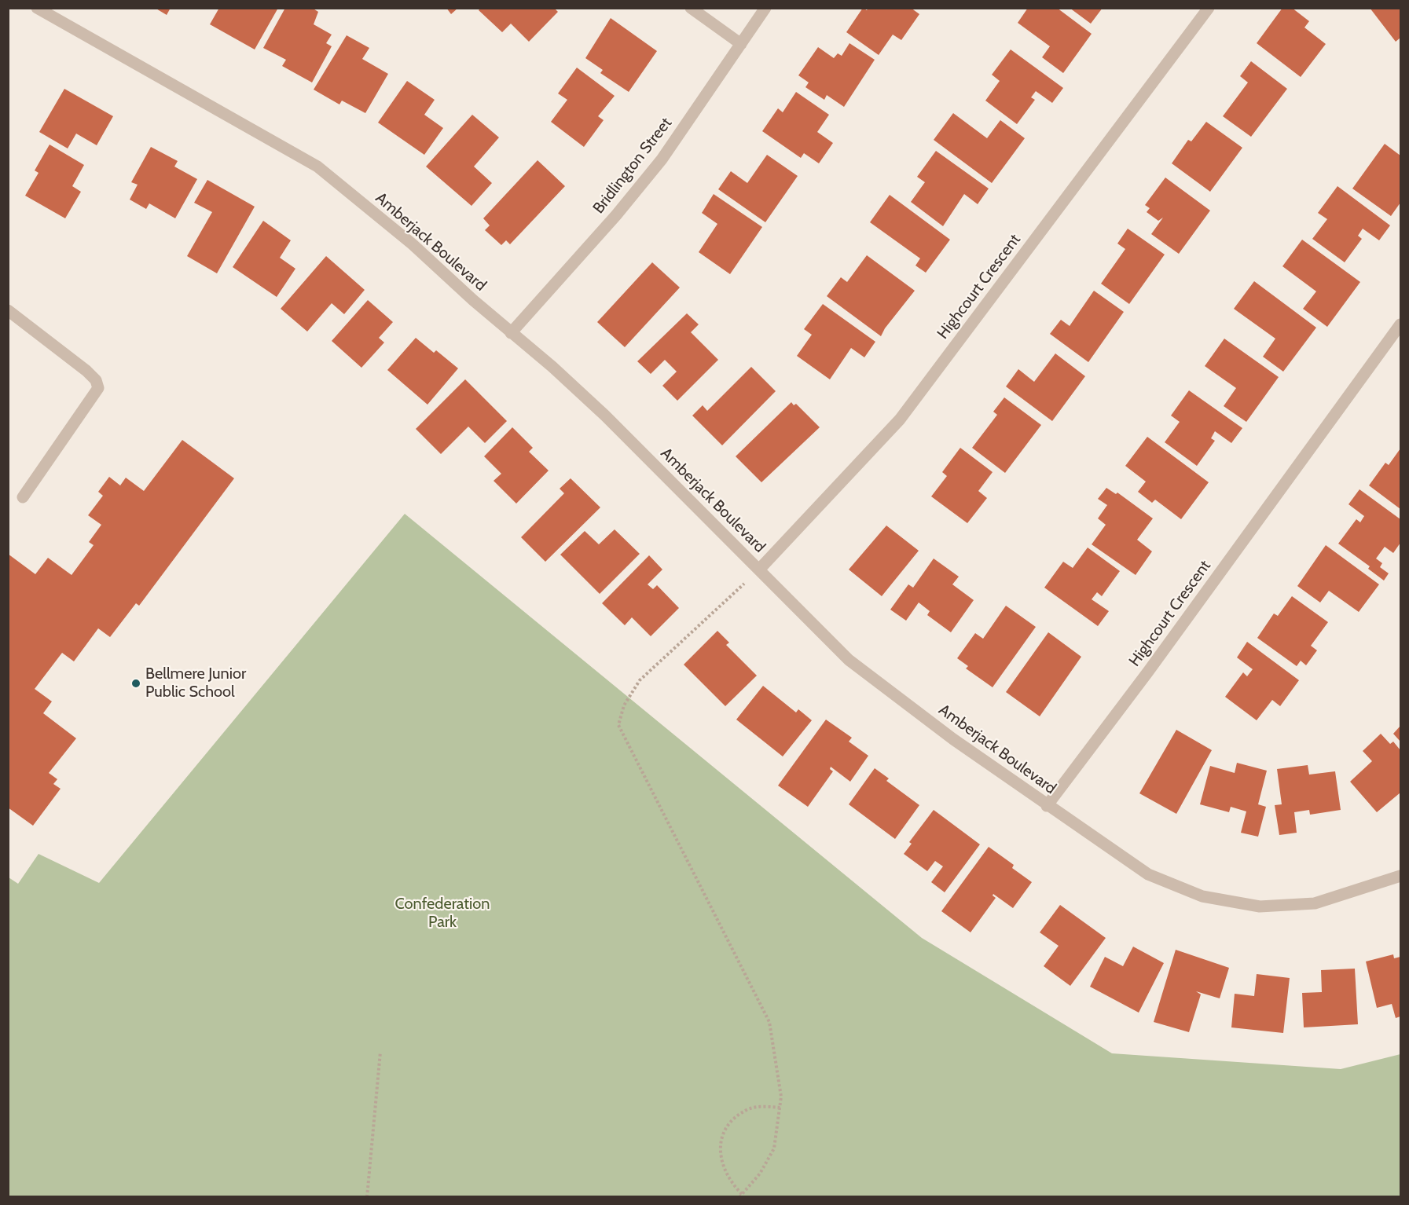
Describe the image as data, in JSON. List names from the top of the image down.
{
  "streets": {
    "street": ["Bridlington Street", "Amberjack Boulevard", "Highcourt Crescent"]
  },
  "crossings": [
    ["Bridlington Street", "Amberjack Boulevard"],
    ["Amberjack Boulevard", "Highcourt Crescent"]
  ],
  "parks": ["Confederation Park"],
  "places": ["Bellmere Junior Public School"]
}
